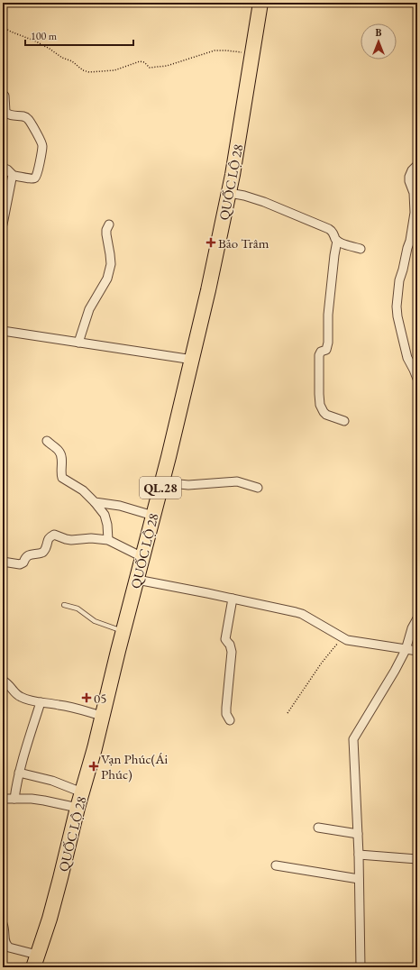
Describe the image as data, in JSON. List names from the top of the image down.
{
  "streets": {
    "highway": ["QUỐC LỘ 28", "QL.28"]
  },
  "places": {
    "health": ["Bảo Trâm", "05", "Vạn Phúc(Ái Phúc)"]
  },
  "scale_bar": "100 m",
  "north": "top"
}
